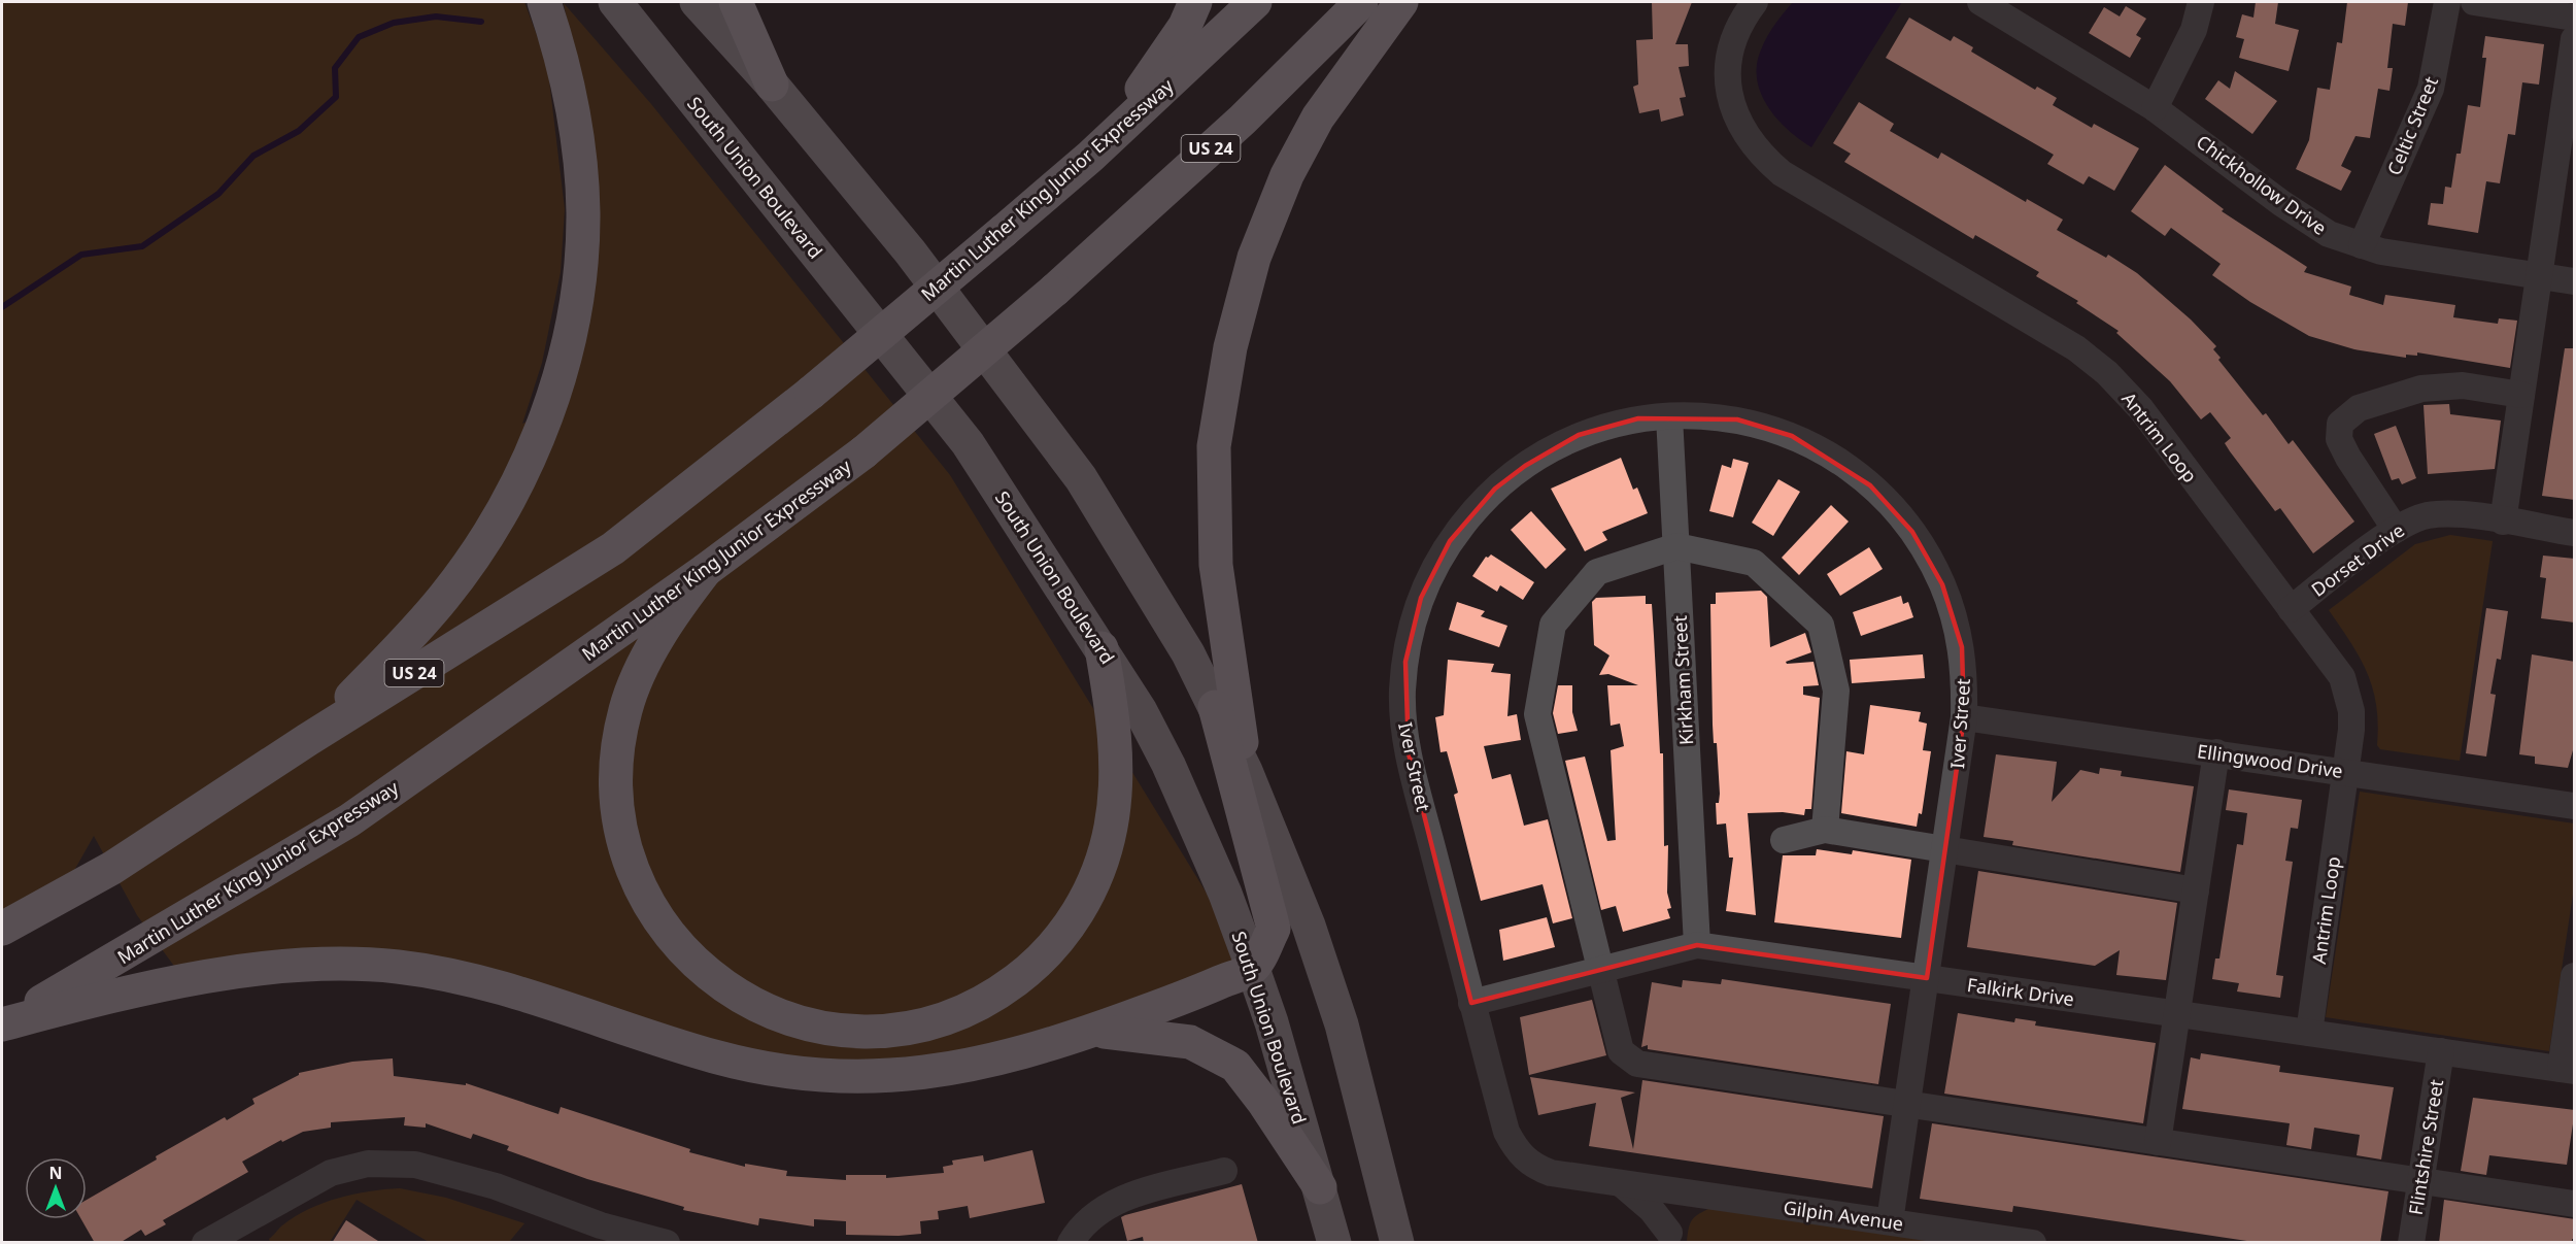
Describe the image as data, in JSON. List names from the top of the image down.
{
  "streets": {
    "highway": ["US 24", "Martin Luther King Junior Expressway"],
    "main road": ["South Union Boulevard"],
    "street": [
      "Celtic Street",
      "Chickhollow Drive",
      "Antrim Loop",
      "Dorset Drive",
      "Kirkham Street",
      "Iver Street",
      "Ellingwood Drive",
      "Falkirk Drive",
      "Flintshire Street",
      "Gilpin Avenue"
    ]
  },
  "crossings": [
    ["Celtic Street", "Chickhollow Drive"],
    ["Antrim Loop", "Dorset Drive"],
    ["Antrim Loop", "Ellingwood Drive"],
    ["Antrim Loop", "Falkirk Drive"],
    ["Kirkham Street", "Iver Street"],
    ["Kirkham Street", "Falkirk Drive"],
    ["Iver Street", "Ellingwood Drive"],
    ["Iver Street", "Falkirk Drive"],
    ["Iver Street", "Gilpin Avenue"],
    ["Falkirk Drive", "Flintshire Street"]
  ],
  "north": "top"
}
